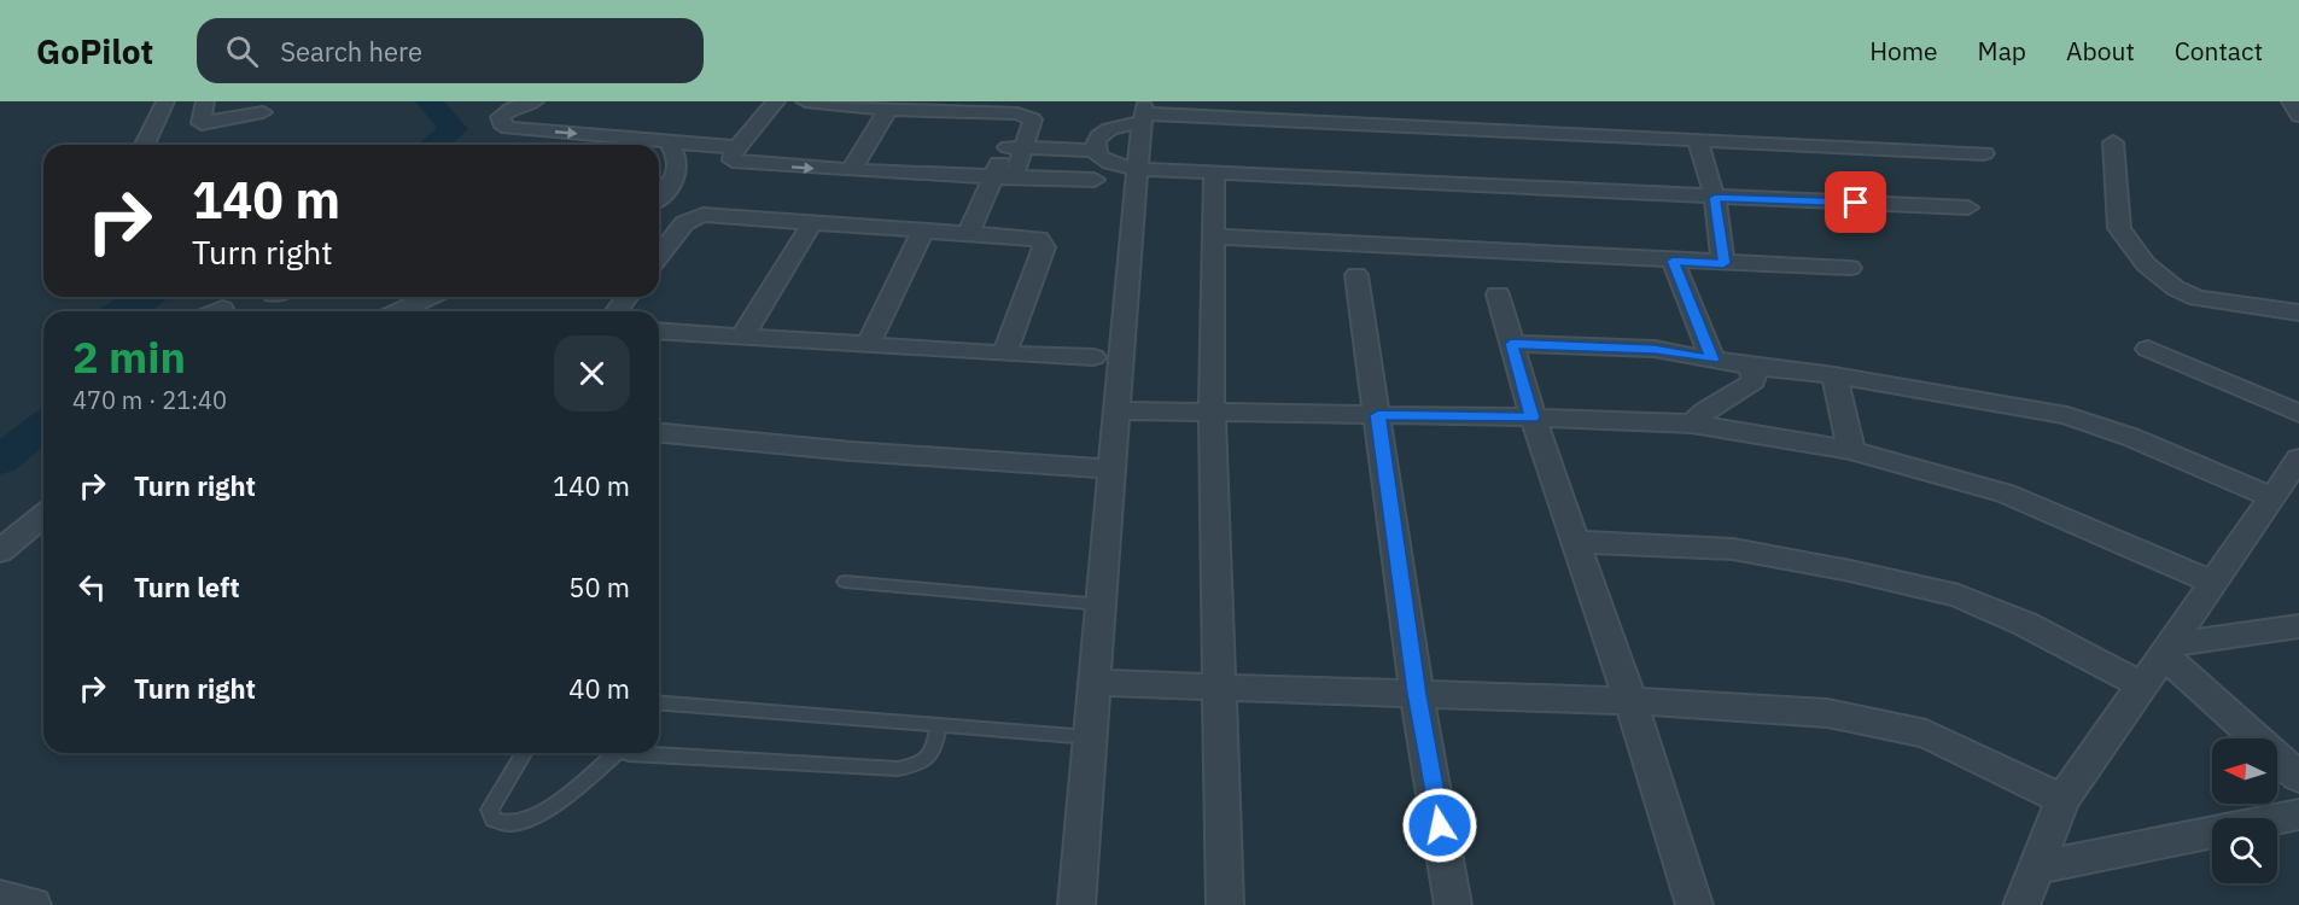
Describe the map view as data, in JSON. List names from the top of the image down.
{
  "north": "left",
  "page": {
    "header": "GoPilot",
    "search": "Search here",
    "nav": [
      "Home",
      "Map",
      "About",
      "Contact"
    ],
    "turn": ["140 m", "Turn right"],
    "heading": ["2 min", "470 m · 21:40"],
    "list": [
      {
        "name": "Turn right",
        "value": "140 m"
      },
      {
        "name": "Turn left",
        "value": "50 m"
      },
      {
        "name": "Turn right",
        "value": "40 m"
      }
    ]
  }
}
